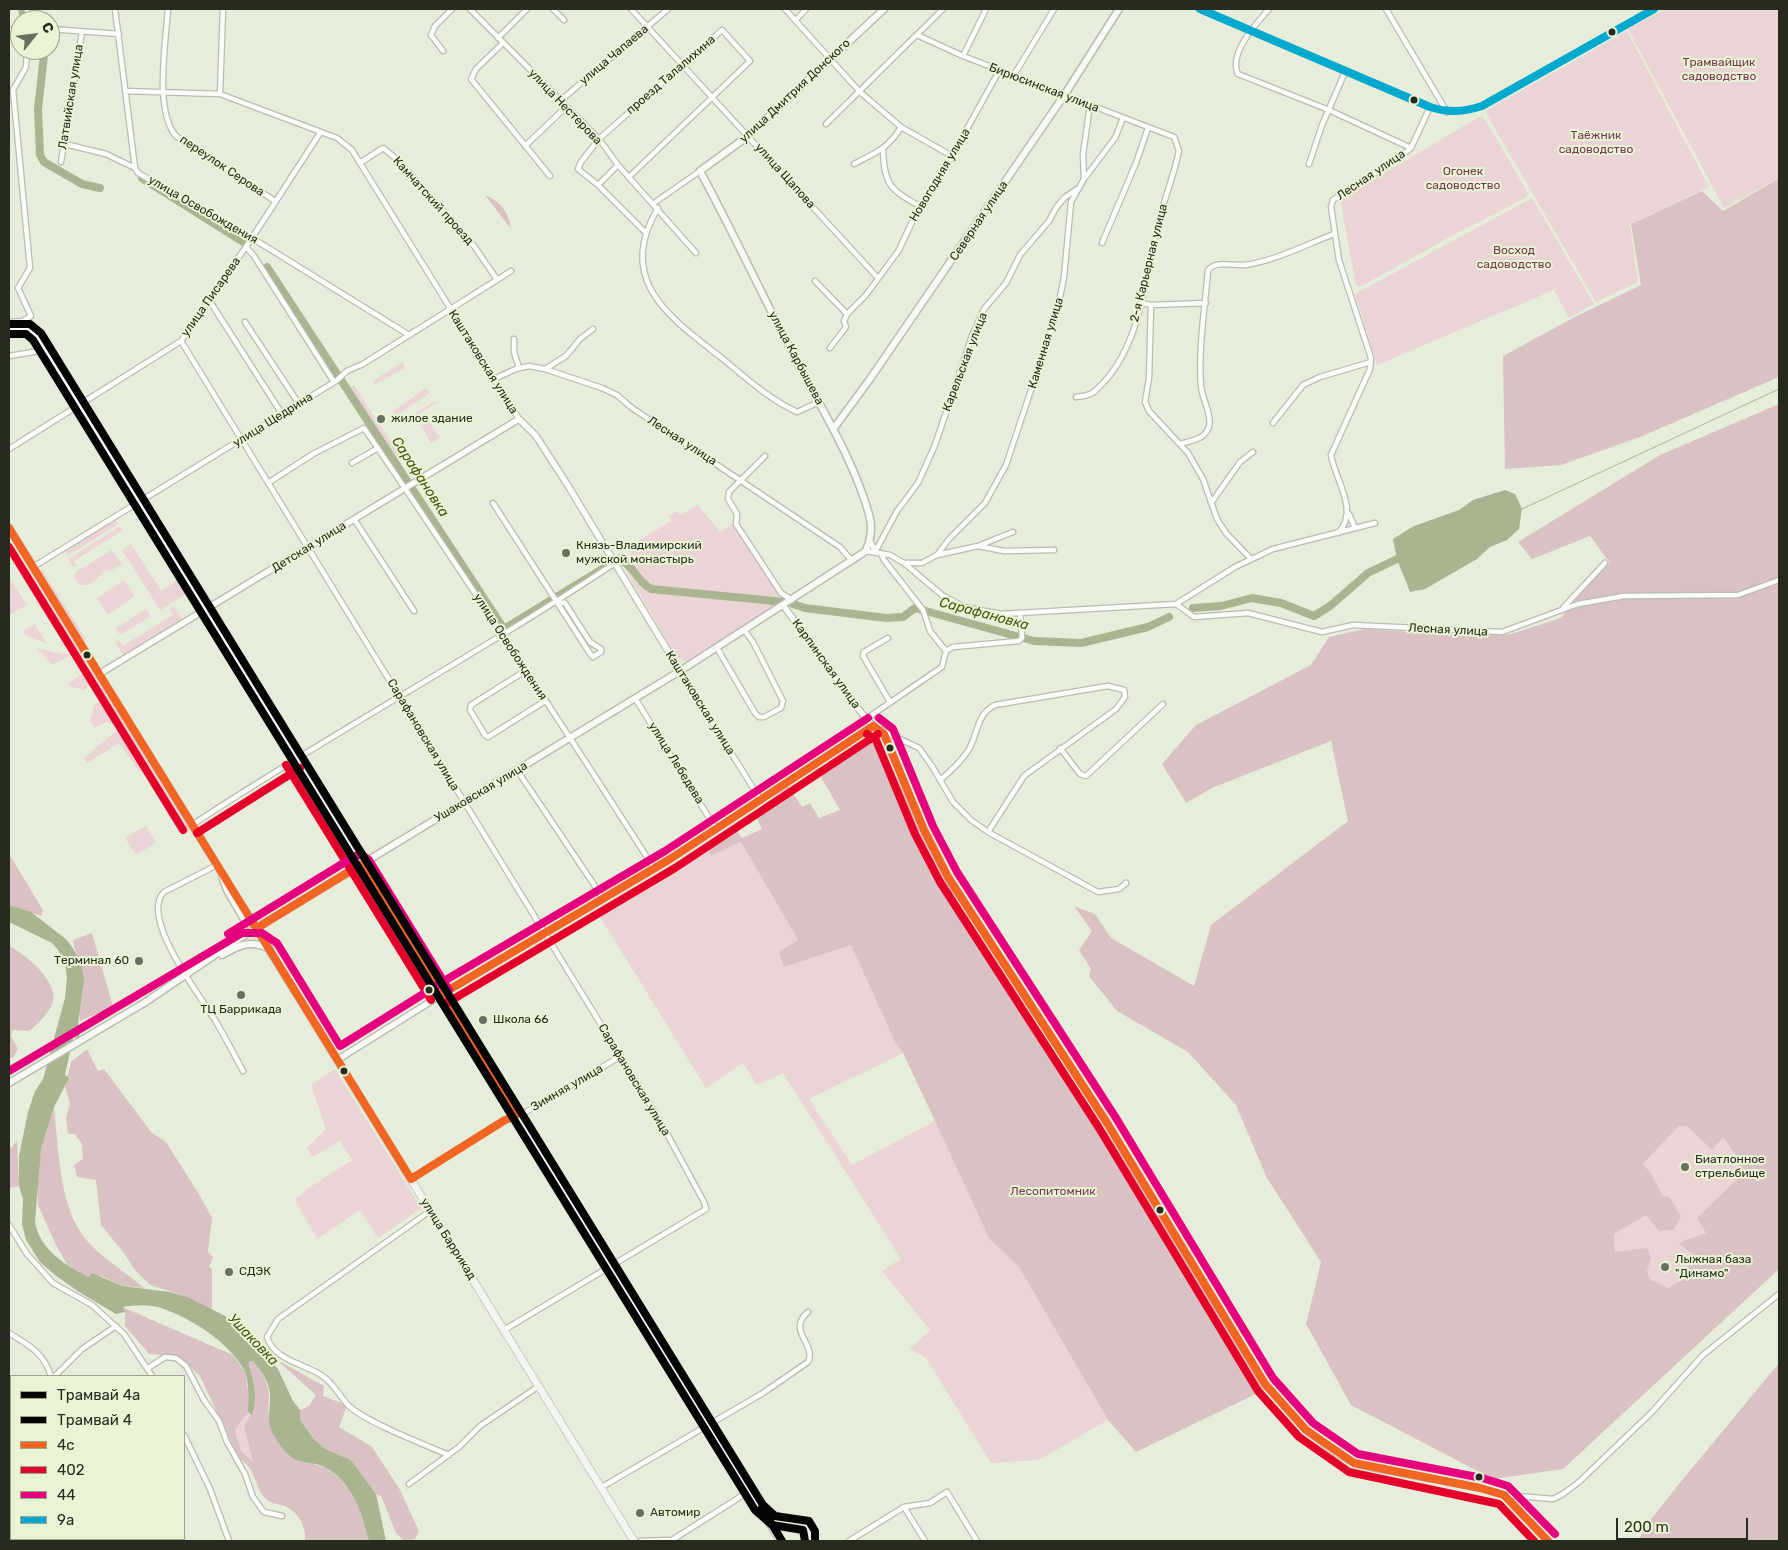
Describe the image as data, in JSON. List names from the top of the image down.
{
  "streets": {
    "main road": [
      "улица Дмитрия Донского",
      "Северная улица",
      "улица Карбышева",
      "Ушаковская улица",
      "улица Баррикад"
    ],
    "street": [
      "улица Чапаева",
      "проезд Талалихина",
      "Бирюсинская улица",
      "Латвийская улица",
      "улица Нестерова",
      "переулок Серова",
      "Новогодняя улица",
      "Лесная улица",
      "улица Щапова",
      "Камчатский проезд",
      "улица Освобождения",
      "2-я Карьерная улица",
      "улица Писарева",
      "Каменная улица",
      "Каштаковская улица",
      "Карельская улица",
      "улица Щедрина",
      "Детская улица",
      "Карпинская улица",
      "Сарафановская улица",
      "улица Лебедева",
      "Зимняя улица"
    ]
  },
  "crossings": [
    ["улица Чапаева", "улица Нестерова"],
    ["улица Чапаева", "улица Щапова"],
    ["проезд Талалихина", "улица Нестерова"],
    ["проезд Талалихина", "улица Щапова"],
    ["Бирюсинская улица", "Новогодняя улица"],
    ["Бирюсинская улица", "Северная улица"],
    ["Бирюсинская улица", "2-я Карьерная улица"],
    ["Бирюсинская улица", "Каменная улица"],
    ["улица Дмитрия Донского", "улица Нестерова"],
    ["улица Дмитрия Донского", "улица Щапова"],
    ["улица Дмитрия Донского", "улица Карбышева"],
    ["переулок Серова", "улица Писарева"],
    ["переулок Серова", "Каштаковская улица"],
    ["Новогодняя улица", "улица Щапова"],
    ["Лесная улица", "Каштаковская улица"],
    ["Лесная улица", "Ушаковская улица"],
    ["Камчатский проезд", "Каштаковская улица"],
    ["Камчатский проезд", "улица Щедрина"],
    ["улица Освобождения", "улица Писарева"],
    ["улица Освобождения", "Каштаковская улица"],
    ["улица Освобождения", "улица Щедрина"],
    ["улица Освобождения", "Детская улица"],
    ["улица Освобождения", "Сарафановская улица"],
    ["улица Освобождения", "Ушаковская улица"],
    ["Северная улица", "улица Карбышева"],
    ["улица Писарева", "Каштаковская улица"],
    ["улица Писарева", "Сарафановская улица"],
    ["Каменная улица", "Карельская улица"],
    ["улица Карбышева", "Ушаковская улица"],
    ["Каштаковская улица", "улица Щедрина"],
    ["Каштаковская улица", "Детская улица"],
    ["Каштаковская улица", "Ушаковская улица"],
    ["улица Щедрина", "Сарафановская улица"],
    ["улица Щедрина", "улица Баррикад"],
    ["Детская улица", "Сарафановская улица"],
    ["Детская улица", "улица Баррикад"],
    ["Карпинская улица", "Ушаковская улица"],
    ["Сарафановская улица", "Ушаковская улица"],
    ["Сарафановская улица", "Зимняя улица"],
    ["улица Лебедева", "Ушаковская улица"],
    ["Ушаковская улица", "улица Баррикад"],
    ["Зимняя улица", "улица Баррикад"]
  ],
  "water": ["Сарафановка", "Ушаковка"],
  "parks": [
    "Трамвайщик садоводство",
    "Таёжник садоводство",
    "Огонек садоводство",
    "Восход садоводство",
    "Лесопитомник"
  ],
  "places": [
    "жилое здание",
    "Князь-Владимирский мужской монастырь",
    "Терминал 60",
    "ТЦ Баррикада",
    "Школа 66",
    "Биатлонное стрельбище",
    "Лыжная база \"Динамо\"",
    "СДЭК",
    "Автомир"
  ],
  "lines": [
    "transit line 9а",
    "tram line 4a",
    "tram line 4",
    "transit line 4с",
    "transit line 402",
    "transit line 44"
  ],
  "legend": [
    "Трамвай 4a",
    "Трамвай 4",
    "4с",
    "402",
    "44",
    "9а"
  ],
  "scale_bar": "200 m",
  "north": "top right"
}
